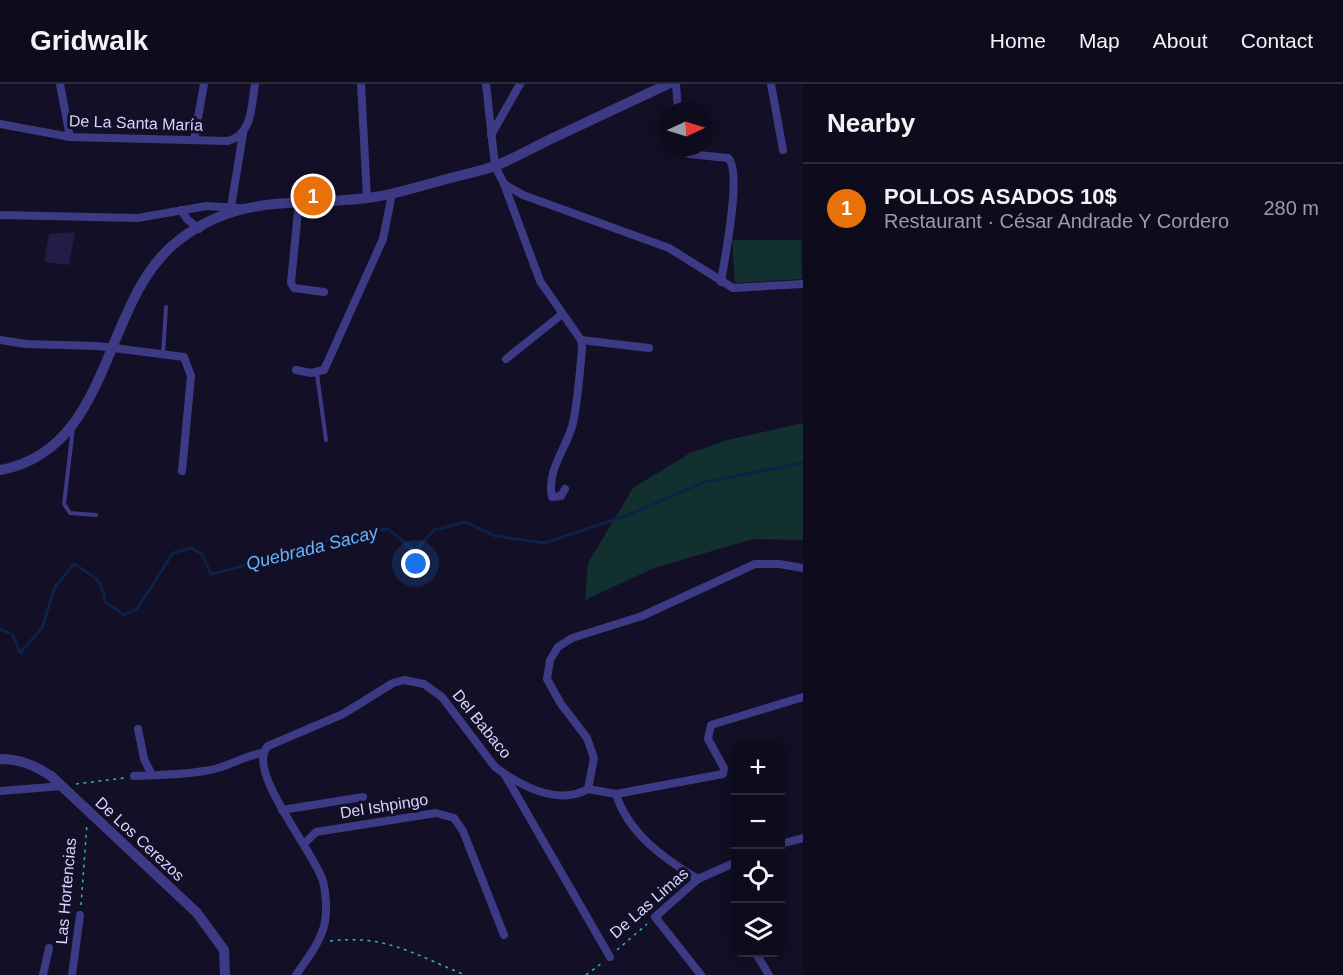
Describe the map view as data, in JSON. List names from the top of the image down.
{
  "streets": {
    "street": [
      "De La Santa María",
      "Del Babaco",
      "Del Ishpingo",
      "De Los Cerezos",
      "Las Hortencias",
      "De Las Limas"
    ]
  },
  "crossings": [
    ["De Los Cerezos", "Las Hortencias"]
  ],
  "water": ["Quebrada Sacay"],
  "north": "right",
  "page": {
    "header": "Gridwalk",
    "nav": [
      "Home",
      "Map",
      "About",
      "Contact"
    ],
    "heading": "Nearby",
    "list": [
      {
        "mark": "1",
        "name": "POLLOS ASADOS 10$",
        "note": "Restaurant · César Andrade Y Cordero",
        "value": "280 m"
      }
    ],
    "pins": "1",
    "map_buttons": ["+", "−"]
  }
}
